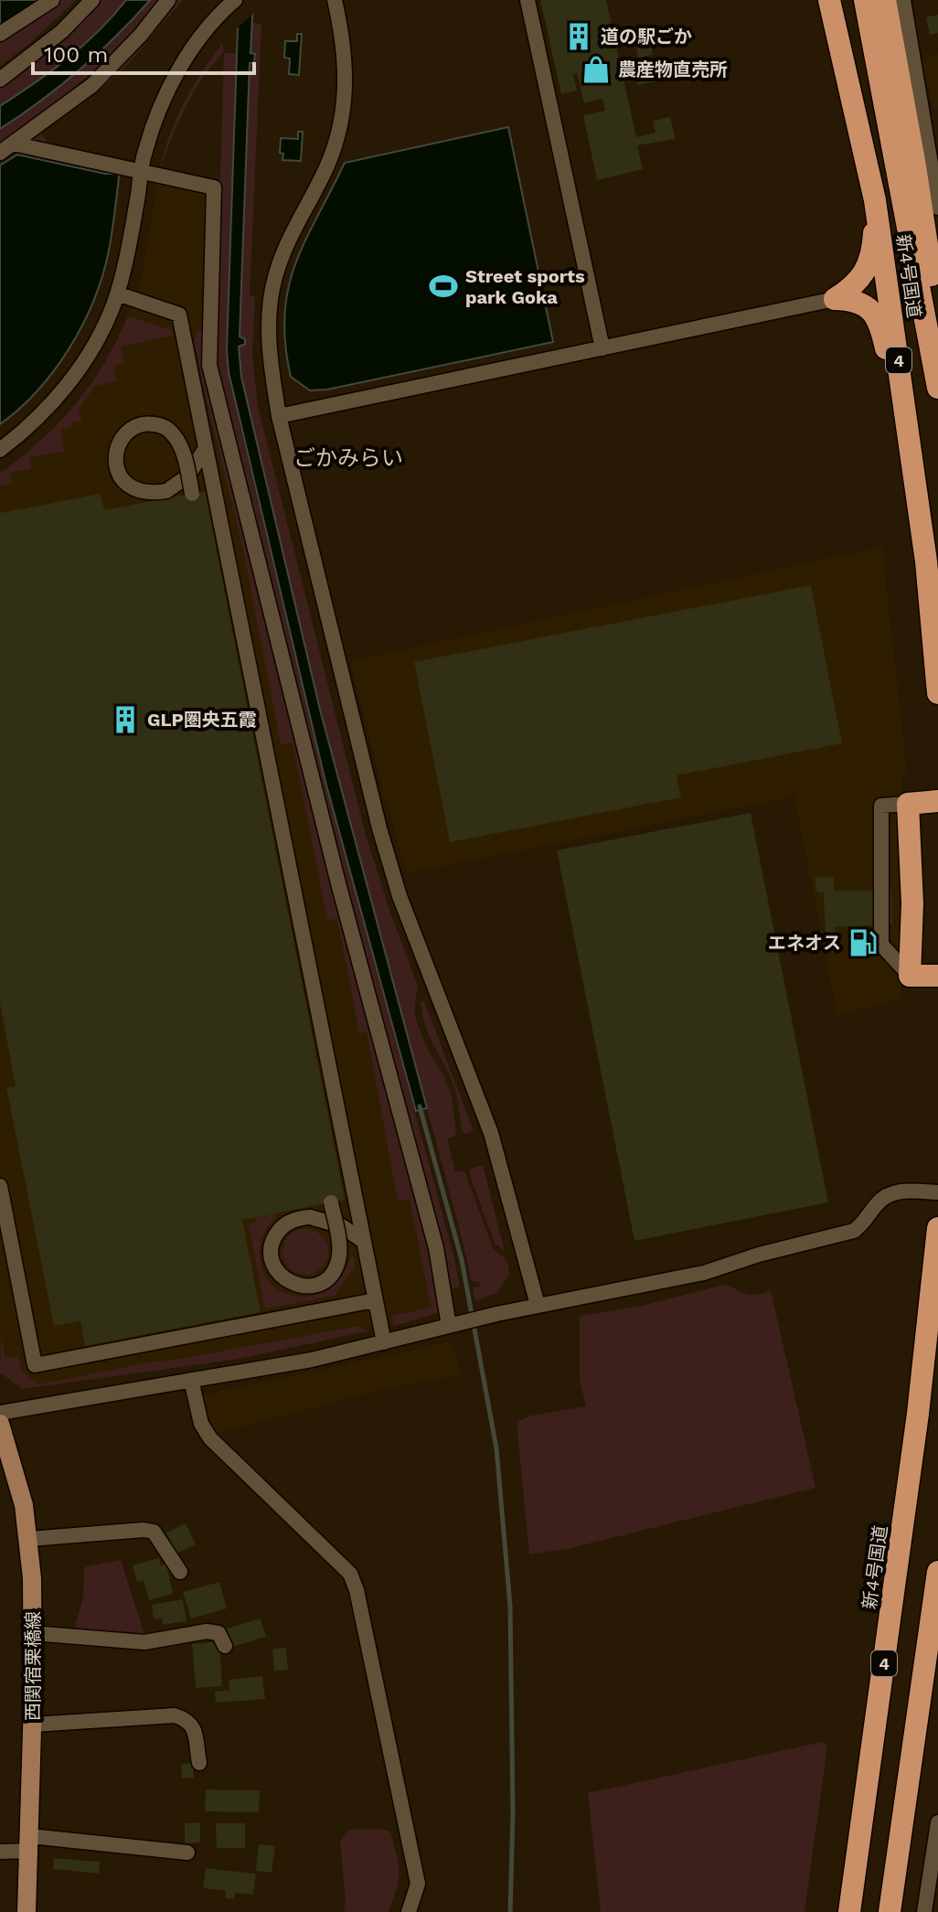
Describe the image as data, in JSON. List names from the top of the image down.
{
  "streets": {
    "highway": ["新4号国道", "4"],
    "main road": ["西関宿栗橋線"]
  },
  "districts": ["ごかみらい"],
  "places": {
    "building": ["道の駅ごか", "GLP圏央五霞"],
    "shop": ["農産物直売所"],
    "sports": ["Street sports park Goka"],
    "fuel station": ["エネオス"]
  },
  "scale_bar": "100 m"
}
